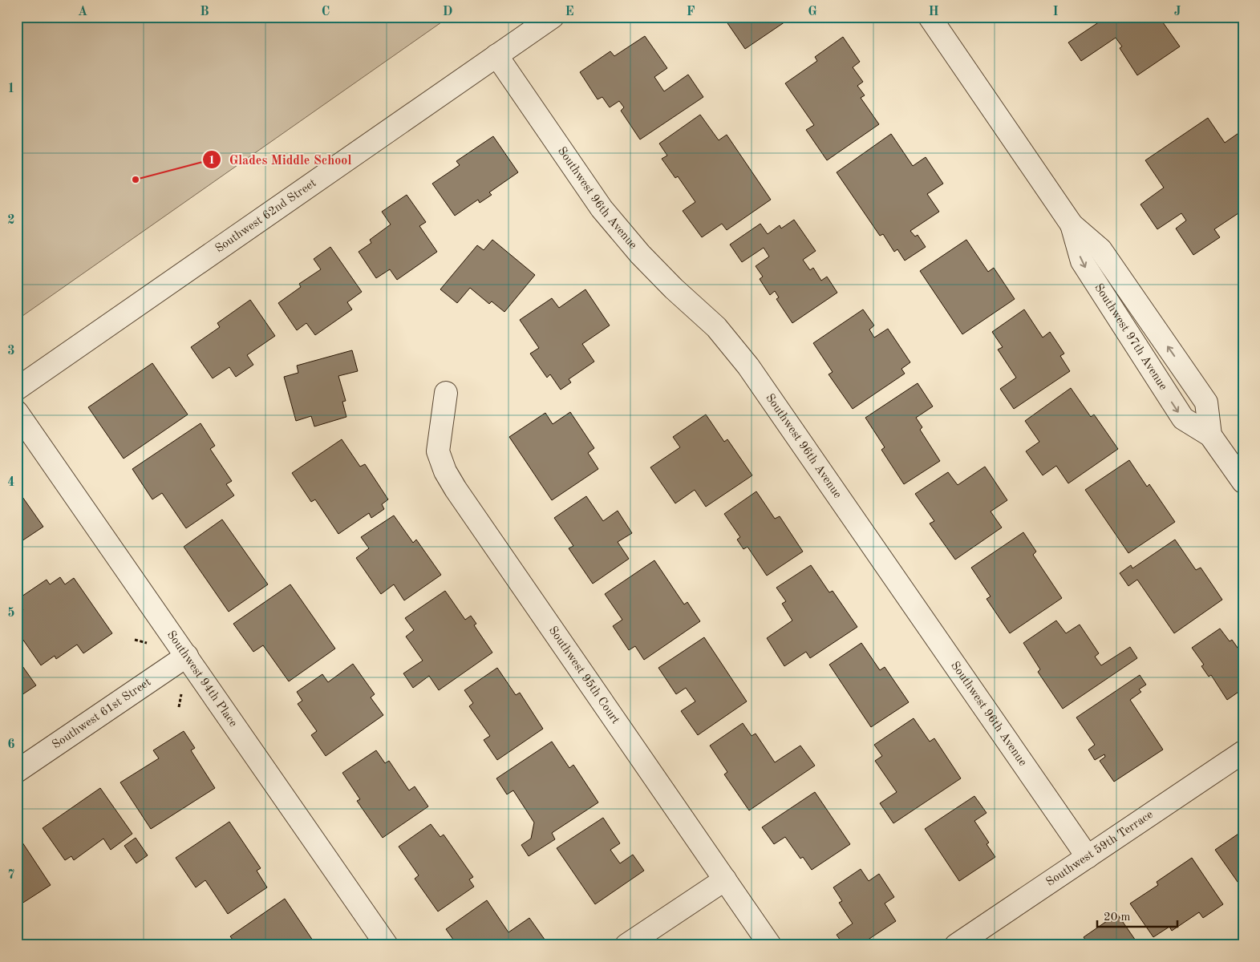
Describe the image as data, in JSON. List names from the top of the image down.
{
  "streets": {
    "street": [
      "Southwest 96th Avenue",
      "Southwest 62nd Street",
      "Southwest 97th Avenue",
      "Southwest 95th Court",
      "Southwest 94th Place",
      "Southwest 61st Street",
      "Southwest 59th Terrace"
    ]
  },
  "crossings": [
    ["Southwest 96th Avenue", "Southwest 62nd Street"],
    ["Southwest 96th Avenue", "Southwest 59th Terrace"],
    ["Southwest 94th Place", "Southwest 61st Street"]
  ],
  "places": ["Glades Middle School"],
  "scale_bar": "20 m",
  "grid": {
    "columns": [
      "A",
      "B",
      "C",
      "D",
      "E",
      "F",
      "G",
      "H",
      "I",
      "J"
    ],
    "rows": [
      "1",
      "2",
      "3",
      "4",
      "5",
      "6",
      "7"
    ]
  }
}
